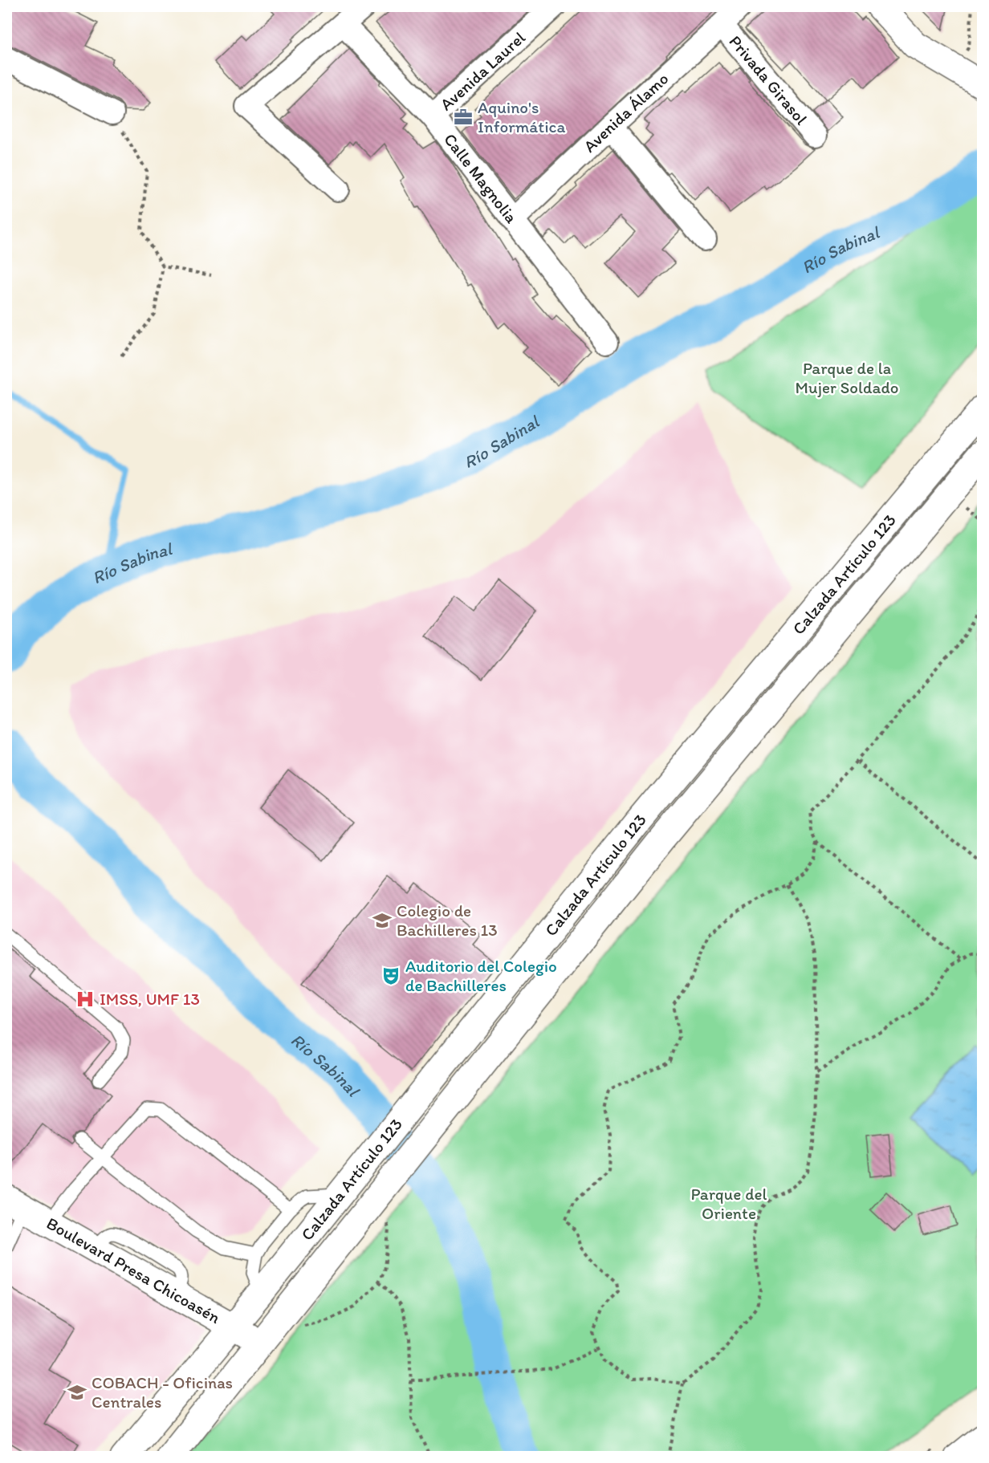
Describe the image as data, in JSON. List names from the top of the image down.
{
  "streets": {
    "main road": ["Calzada Artículo 123", "Boulevard Presa Chicoasén"],
    "street": [
      "Avenida Laurel",
      "Privada Girasol",
      "Avenida Álamo",
      "Calle Magnolia"
    ]
  },
  "crossings": [
    ["Avenida Laurel", "Calle Magnolia"],
    ["Privada Girasol", "Avenida Álamo"],
    ["Avenida Álamo", "Calle Magnolia"],
    ["Calzada Artículo 123", "Boulevard Presa Chicoasén"]
  ],
  "water": ["Río Sabinal"],
  "parks": ["Parque de la Mujer Soldado", "Parque del Oriente"],
  "places": {
    "office": ["Aquino's Informática"],
    "school or university": ["Colegio de Bachilleres 13", "COBACH - Oficinas Centrales"],
    "theatre": ["Auditorio del Colegio de Bachilleres"],
    "hospital": ["IMSS, UMF 13"]
  }
}
